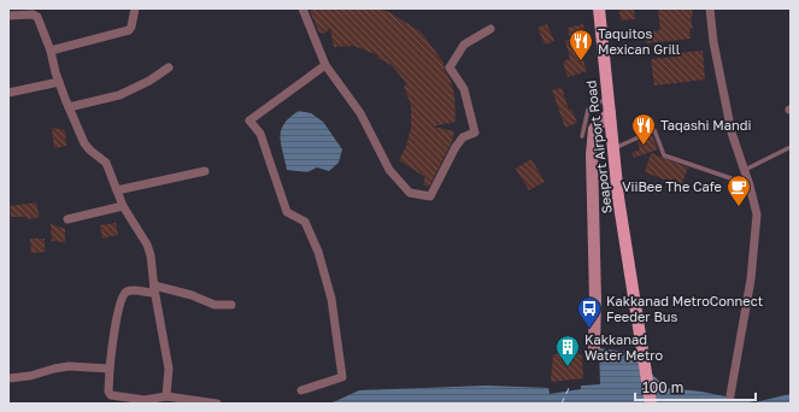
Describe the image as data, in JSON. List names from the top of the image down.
{
  "streets": {
    "main road": ["Seaport Airport Road"]
  },
  "places": {
    "restaurant": ["Taquitos Mexican Grill", "Taqashi Mandi"],
    "cafe": ["ViiBee The Cafe"],
    "bus stop": ["Kakkanad MetroConnect Feeder Bus"],
    "building": ["Kakkanad Water Metro"]
  },
  "scale_bar": "100 m"
}
